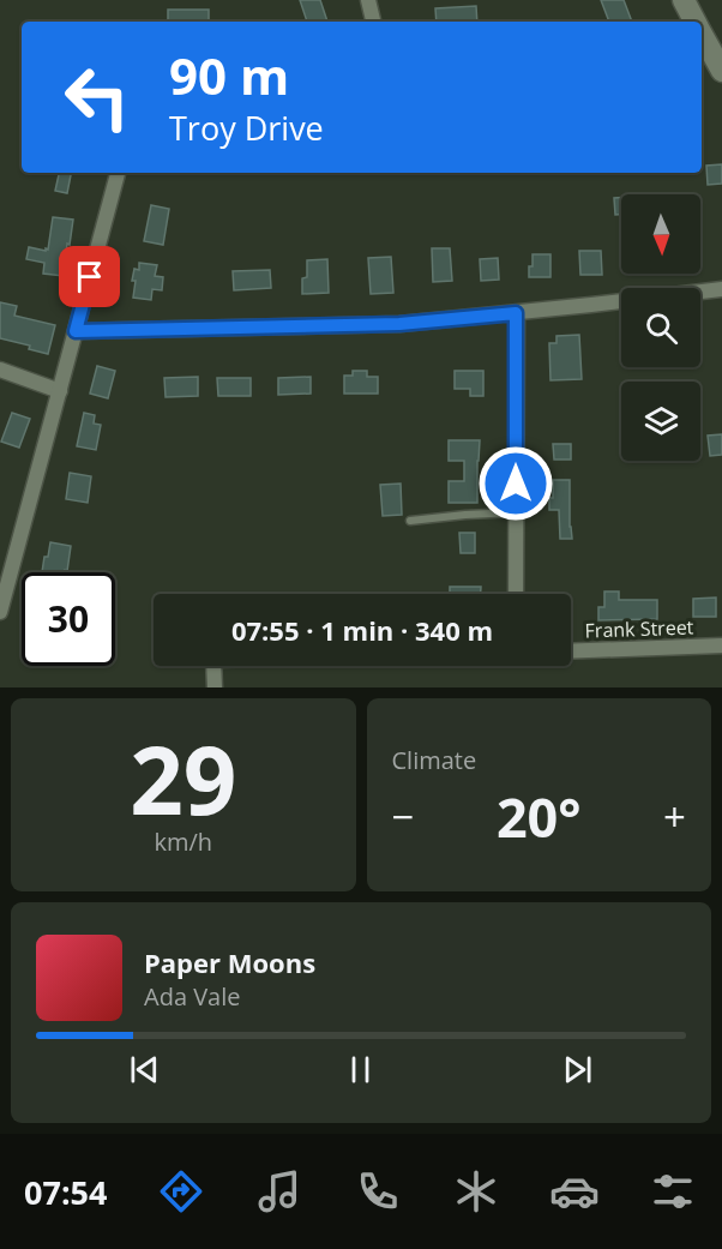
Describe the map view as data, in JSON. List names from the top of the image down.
{
  "streets": {
    "street": ["Frank Street"]
  },
  "north": "bottom",
  "page": {
    "turn": ["90 m", "Troy Drive"],
    "limit": "30",
    "trip": "07:55 · 1 min · 340 m",
    "tile": [
      ["29", "km/h"],
      "Climate"
    ],
    "heat": ["−", "20°", "+"],
    "song": ["Paper Moons", "Ada Vale"],
    "tabs": "07:54"
  }
}
